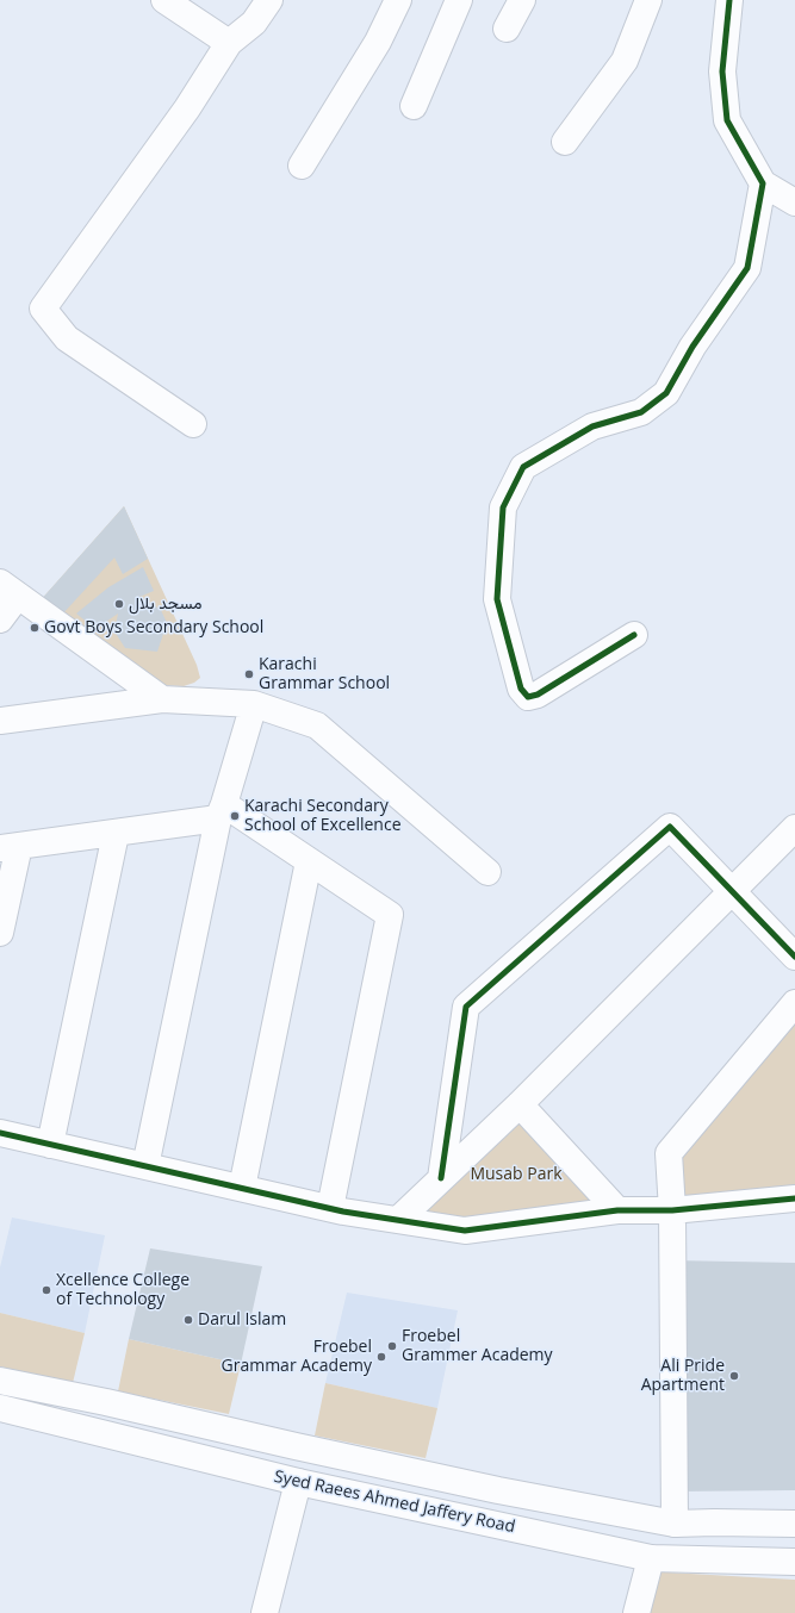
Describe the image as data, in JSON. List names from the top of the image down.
{
  "streets": {
    "street": ["Syed Raees Ahmed Jaffery Road"]
  },
  "parks": ["Musab Park"],
  "places": [
    "مسجد بلال",
    "Govt Boys Secondary School",
    "Karachi Grammar School",
    "Karachi Secondary School of Excellence",
    "Xcellence College of Technology",
    "Darul Islam",
    "Froebel Grammer Academy",
    "Froebel Grammar Academy",
    "Ali Pride Apartment"
  ]
}
